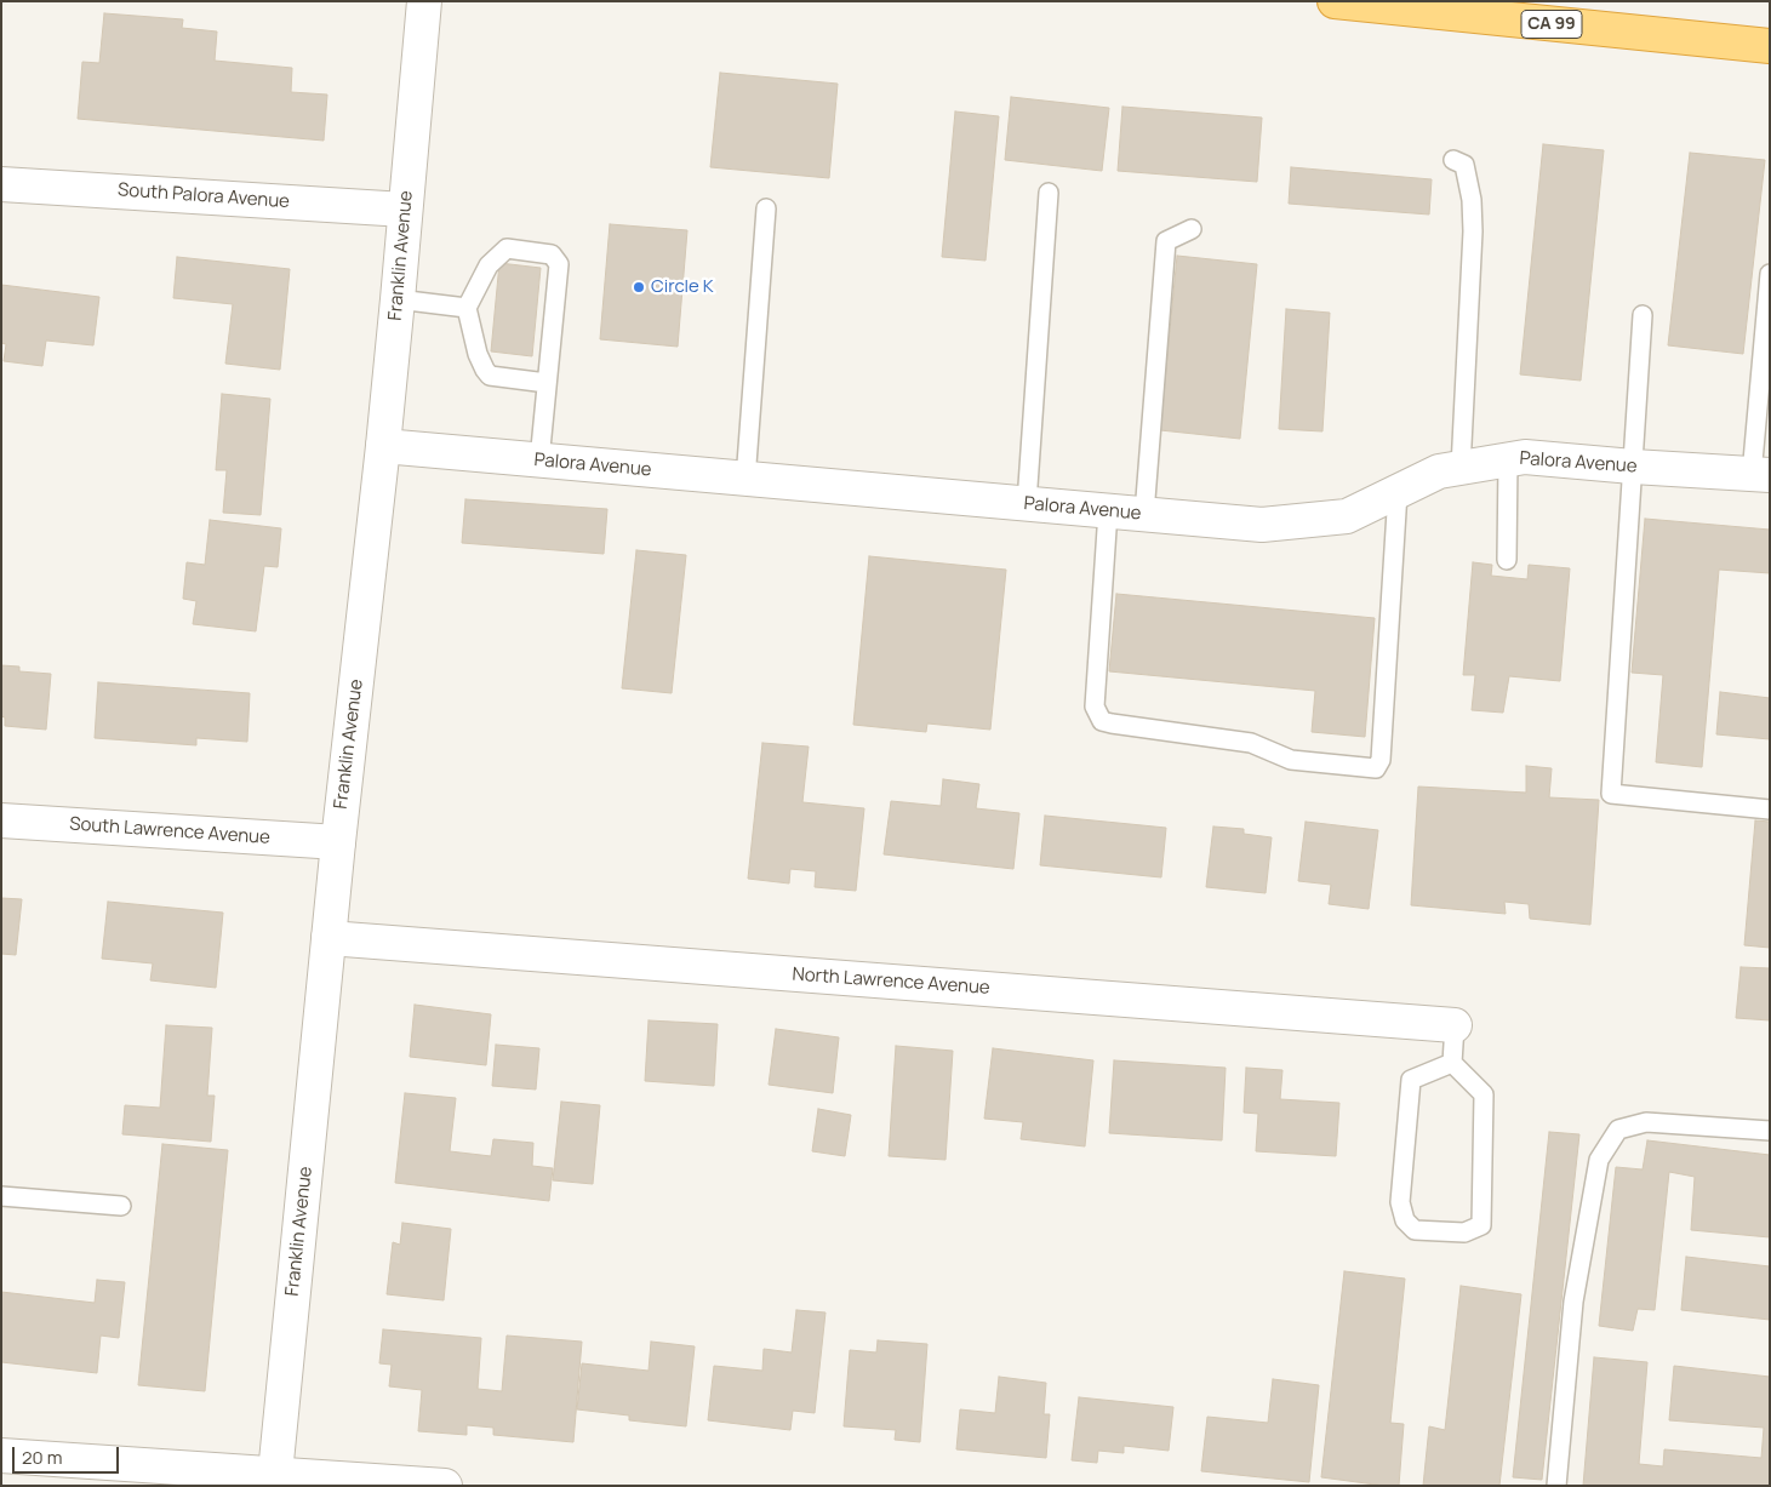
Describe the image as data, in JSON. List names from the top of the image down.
{
  "streets": {
    "highway": ["CA 99"],
    "street": [
      "South Palora Avenue",
      "Franklin Avenue",
      "Palora Avenue",
      "South Lawrence Avenue",
      "North Lawrence Avenue"
    ]
  },
  "crossings": [
    ["South Palora Avenue", "Franklin Avenue"],
    ["Franklin Avenue", "Palora Avenue"],
    ["Franklin Avenue", "South Lawrence Avenue"],
    ["Franklin Avenue", "North Lawrence Avenue"]
  ],
  "places": ["Circle K"],
  "scale_bar": "20 m"
}
